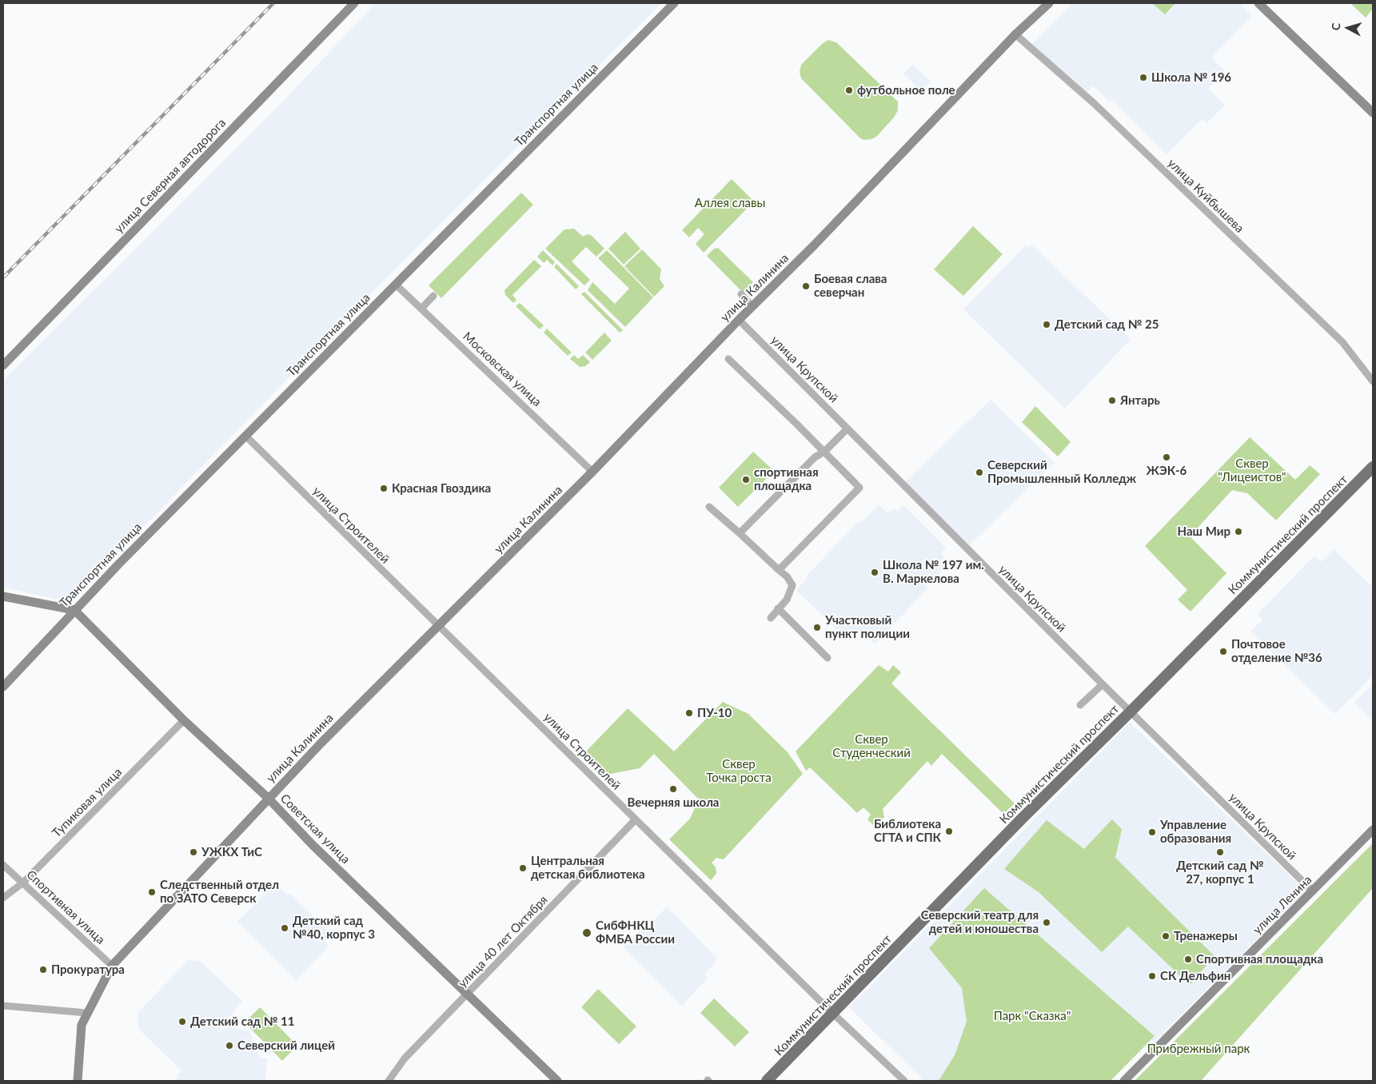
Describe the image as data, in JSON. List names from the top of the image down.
{
  "streets": {
    "main road": ["Коммунистический проспект"],
    "street": [
      "Транспортная улица",
      "улица Северная автодорога",
      "улица Куйбышева",
      "улица Калинина",
      "Московская улица",
      "улица Крупской",
      "улица Строителей",
      "Тупиковая улица",
      "Советская улица",
      "улица Ленина",
      "Спортивная улица",
      "улица 40 лет Октября"
    ]
  },
  "crossings": [
    ["Транспортная улица", "Московская улица"],
    ["Транспортная улица", "улица Строителей"],
    ["Транспортная улица", "Советская улица"],
    ["улица Куйбышева", "улица Калинина"],
    ["улица Калинина", "Московская улица"],
    ["улица Калинина", "улица Крупской"],
    ["улица Калинина", "улица Строителей"],
    ["улица Калинина", "Советская улица"],
    ["улица Калинина", "Спортивная улица"],
    ["улица Крупской", "Коммунистический проспект"],
    ["улица Крупской", "улица Ленина"],
    ["улица Строителей", "Коммунистический проспект"],
    ["улица Строителей", "улица 40 лет Октября"],
    ["Тупиковая улица", "Советская улица"],
    ["Тупиковая улица", "Спортивная улица"],
    ["Советская улица", "улица 40 лет Октября"]
  ],
  "parks": [
    "Аллея славы",
    "Сквер \"Лицеистов\"",
    "Сквер Студенческий",
    "Сквер Точка роста",
    "Парк \"Сказка\"",
    "Прибрежный парк"
  ],
  "places": [
    "Школа № 196",
    "футбольное поле",
    "Боевая слава северчан",
    "Детский сад № 25",
    "Янтарь",
    "ЖЭК-6",
    "Северский Промышленный Колледж",
    "спортивная площадка",
    "Красная Гвоздика",
    "Наш Мир",
    "Школа № 197 им. В. Маркелова",
    "Участковый пункт полиции",
    "Почтовое отделение №36",
    "ПУ-10",
    "Вечерняя школа",
    "Библиотека СГТА и СПК",
    "Управление образования",
    "УЖКХ ТиС",
    "Детский сад № 27, корпус 1",
    "Центральная детская библиотека",
    "Следственный отдел по ЗАТО Северск",
    "Северский театр для детей и юношества",
    "Детский сад №40, корпус 3",
    "СибФНКЦ ФМБА России",
    "Тренажеры",
    "Спортивная площадка",
    "Прокуратура",
    "СК Дельфин",
    "Детский сад № 11",
    "Северский лицей"
  ],
  "north": "left"
}
